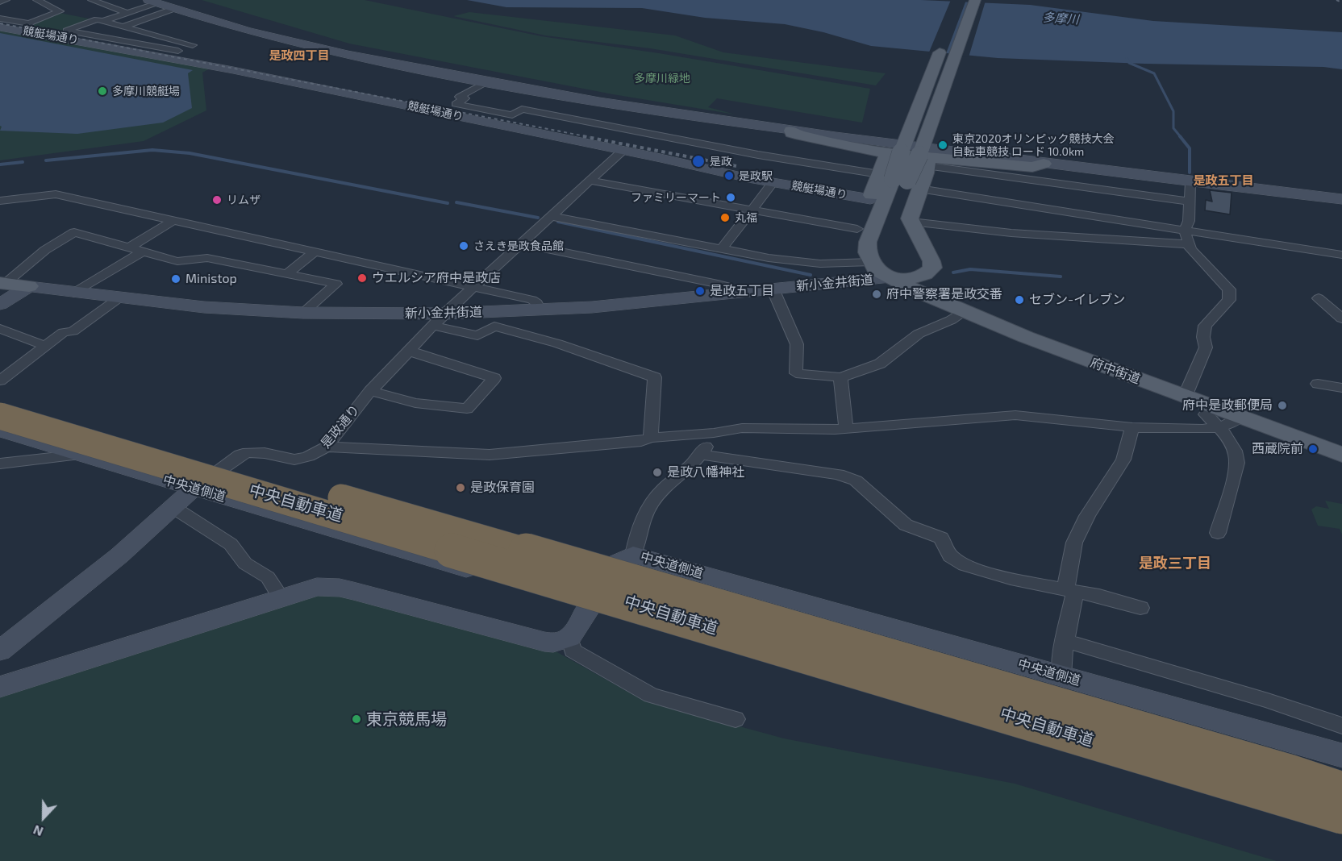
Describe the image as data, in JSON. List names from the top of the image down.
{
  "streets": {
    "highway": ["中央自動車道"],
    "main road": ["府中街道"],
    "street": [
      "競艇場通り",
      "新小金井街道",
      "是政通り",
      "中央道側道"
    ]
  },
  "crossings": [
    ["競艇場通り", "是政通り"],
    ["新小金井街道", "府中街道"],
    ["新小金井街道", "是政通り"],
    ["是政通り", "中央道側道"]
  ],
  "districts": ["是政四丁目", "是政五丁目", "是政三丁目"],
  "water": ["多摩川"],
  "parks": ["多摩川緑地"],
  "places": [
    "多摩川競艇場",
    "東京2020オリンピック競技大会 自転車競技 ロード 10.0km",
    "是政",
    "是政駅",
    "ファミリーマート",
    "リムザ",
    "丸福",
    "さえき是政食品館",
    "ウエルシア府中是政店",
    "Ministop",
    "是政五丁目",
    "府中警察署是政交番",
    "セブン-イレブン",
    "府中是政郵便局",
    "西蔵院前",
    "是政八幡神社",
    "是政保育園",
    "東京競馬場"
  ],
  "north": "bottom"
}
